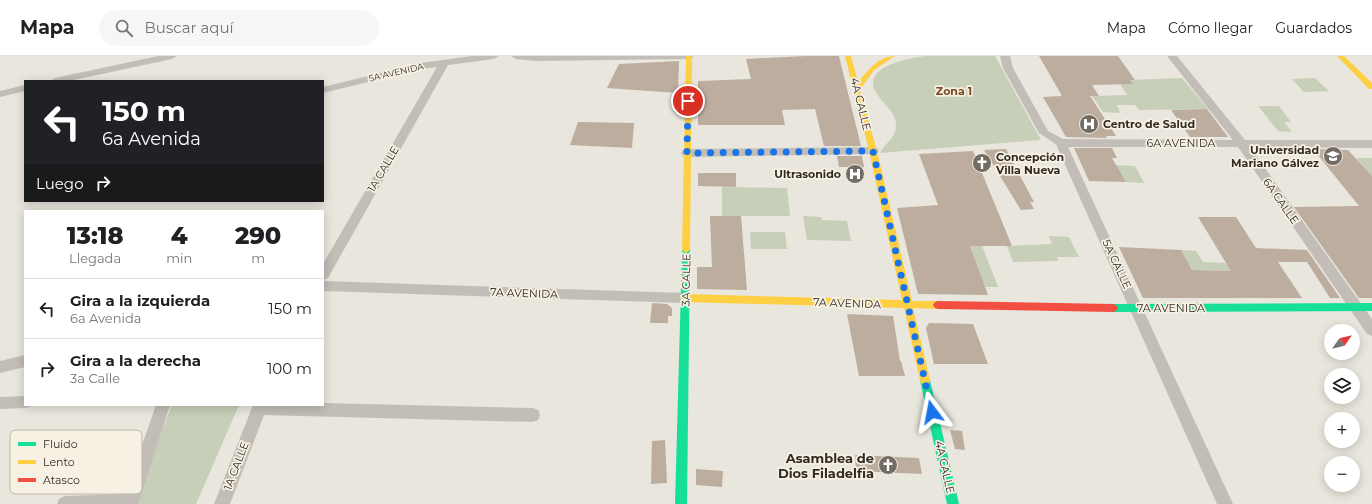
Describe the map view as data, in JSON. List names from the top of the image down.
{
  "streets": {
    "main road": ["4A CALLE", "3A CALLE", "7A AVENIDA"],
    "street": [
      "5A AVENIDA",
      "6A AVENIDA",
      "1A CALLE",
      "6A CALLE",
      "5A CALLE"
    ]
  },
  "crossings": [
    ["5A AVENIDA", "1A CALLE"],
    ["4A CALLE", "7A AVENIDA"],
    ["6A AVENIDA", "6A CALLE"],
    ["6A AVENIDA", "5A CALLE"],
    ["6A CALLE", "7A AVENIDA"],
    ["5A CALLE", "7A AVENIDA"],
    ["3A CALLE", "7A AVENIDA"]
  ],
  "districts": ["Zona 1"],
  "places": {
    "hospital": ["Centro de Salud", "Ultrasonido"],
    "school or university": ["Universidad Mariano Gálvez"],
    "church": ["Concepción Villa Nueva", "Asamblea de Dios Filadelfia"]
  },
  "legend": ["Fluido", "Lento", "Atasco"],
  "north": "top right",
  "page": {
    "header": "Mapa",
    "search": "Buscar aquí",
    "nav": ["Mapa", "Cómo llegar", "Guardados"],
    "turn": ["150 m", "6a Avenida"],
    "then": "Luego",
    "eta": [
      "13:18",
      "Llegada",
      "4",
      "min",
      "290",
      "m"
    ],
    "list": [
      {
        "name": "Gira a la izquierda",
        "note": "6a Avenida",
        "value": "150 m"
      },
      {
        "name": "Gira a la derecha",
        "note": "3a Calle",
        "value": "100 m"
      }
    ],
    "map_buttons": ["+", "−"]
  }
}
